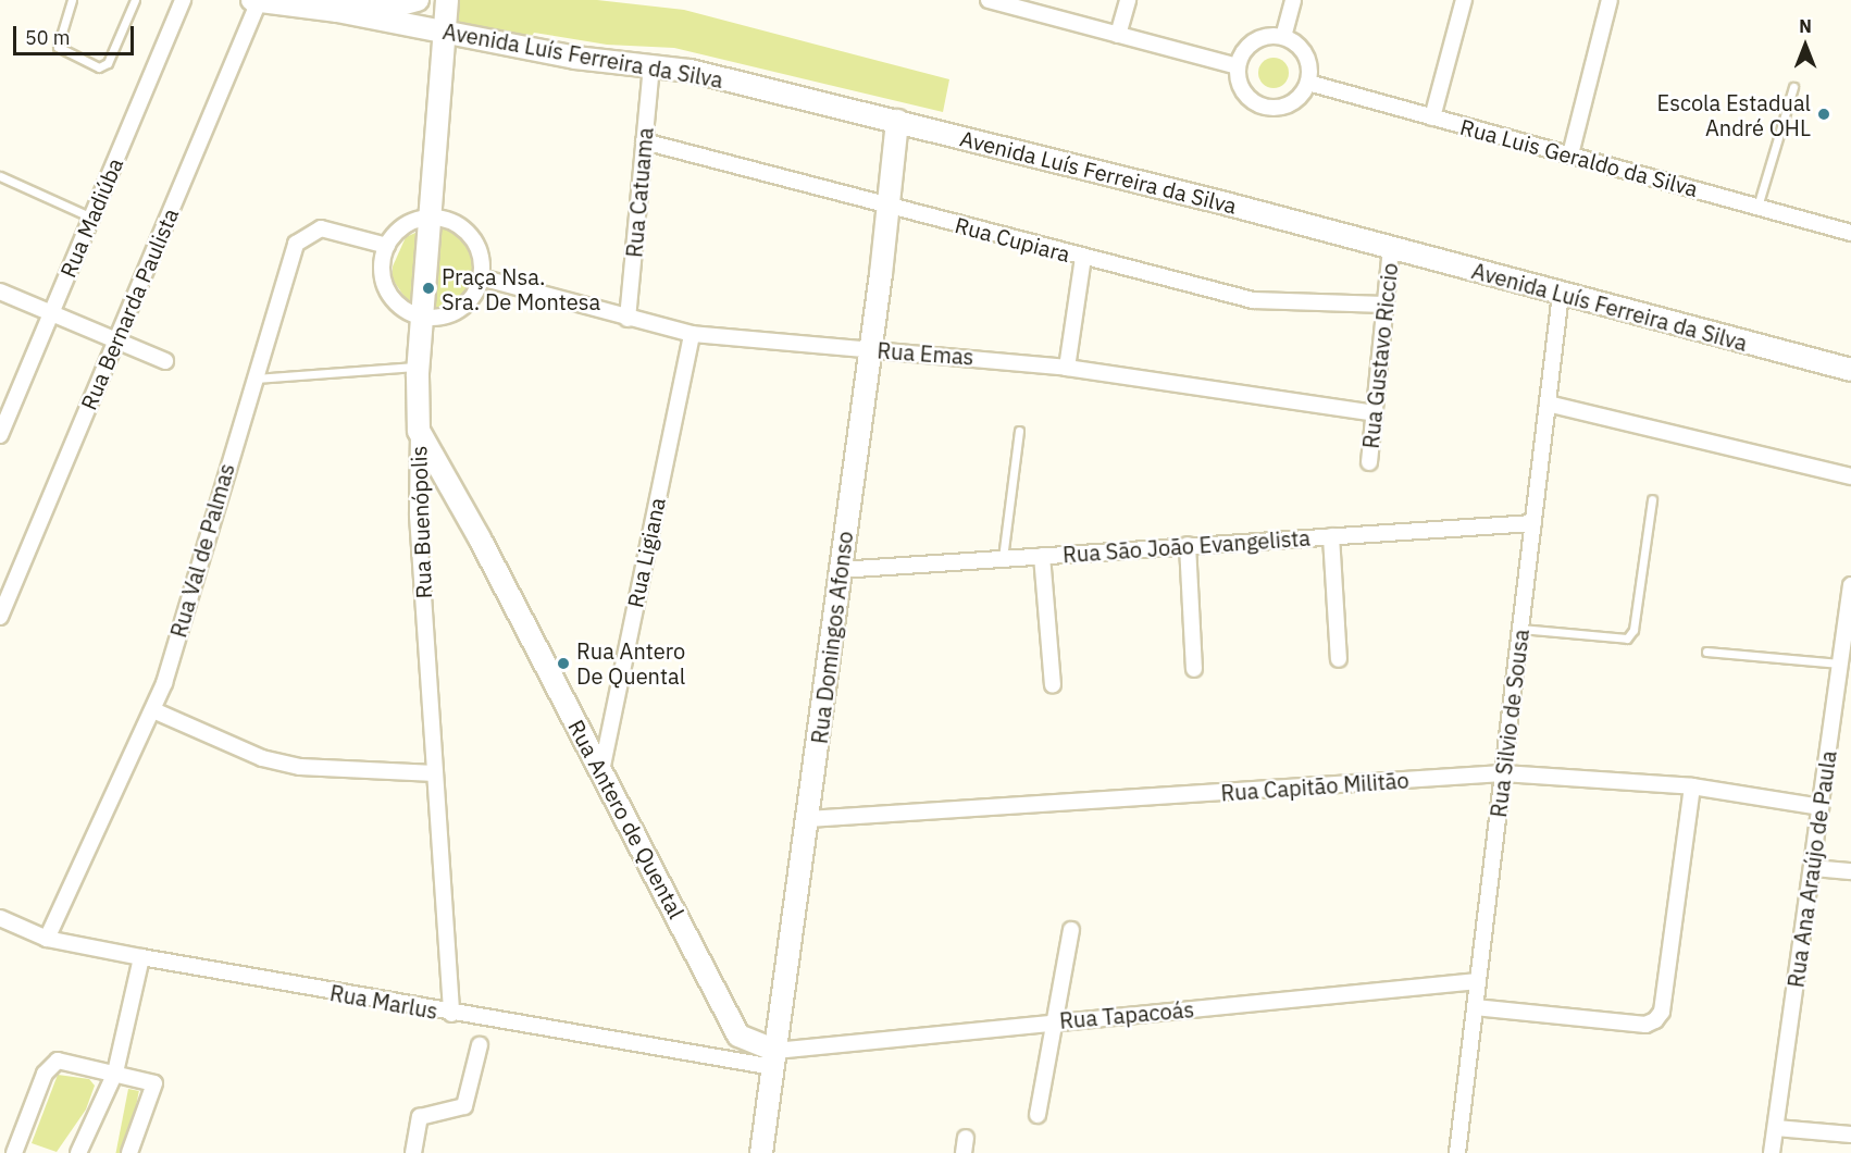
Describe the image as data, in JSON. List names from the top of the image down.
{
  "streets": {
    "street": [
      "Avenida Luís Ferreira da Silva",
      "Rua Luis Geraldo da Silva",
      "Rua Catuama",
      "Rua Madiúba",
      "Rua Cupiara",
      "Rua Bernarda Paulista",
      "Rua Emas",
      "Rua Gustavo Riccio",
      "Rua Buenópolis",
      "Rua São João Evangelista",
      "Rua Val de Palmas",
      "Rua Ligiana",
      "Rua Domingos Afonso",
      "Rua Silvio de Sousa",
      "Rua Capitão Militão",
      "Rua Antero de Quental",
      "Rua Ana Araújo de Paula",
      "Rua Marlus",
      "Rua Tapacoás"
    ]
  },
  "crossings": [
    ["Avenida Luís Ferreira da Silva", "Rua Catuama"],
    ["Avenida Luís Ferreira da Silva", "Rua Gustavo Riccio"],
    ["Avenida Luís Ferreira da Silva", "Rua Buenópolis"],
    ["Avenida Luís Ferreira da Silva", "Rua Domingos Afonso"],
    ["Avenida Luís Ferreira da Silva", "Rua Silvio de Sousa"],
    ["Rua Catuama", "Rua Cupiara"],
    ["Rua Catuama", "Rua Emas"],
    ["Rua Cupiara", "Rua Gustavo Riccio"],
    ["Rua Cupiara", "Rua Domingos Afonso"],
    ["Rua Emas", "Rua Gustavo Riccio"],
    ["Rua Emas", "Rua Ligiana"],
    ["Rua Emas", "Rua Domingos Afonso"],
    ["Rua Buenópolis", "Rua Antero de Quental"],
    ["Rua Buenópolis", "Rua Marlus"],
    ["Rua São João Evangelista", "Rua Domingos Afonso"],
    ["Rua São João Evangelista", "Rua Silvio de Sousa"],
    ["Rua Val de Palmas", "Rua Marlus"],
    ["Rua Ligiana", "Rua Antero de Quental"],
    ["Rua Domingos Afonso", "Rua Capitão Militão"],
    ["Rua Domingos Afonso", "Rua Antero de Quental"],
    ["Rua Domingos Afonso", "Rua Marlus"],
    ["Rua Domingos Afonso", "Rua Tapacoás"],
    ["Rua Silvio de Sousa", "Rua Capitão Militão"],
    ["Rua Silvio de Sousa", "Rua Tapacoás"],
    ["Rua Capitão Militão", "Rua Ana Araújo de Paula"],
    ["Rua Antero de Quental", "Rua Marlus"],
    ["Rua Antero de Quental", "Rua Tapacoás"],
    ["Rua Marlus", "Rua Tapacoás"]
  ],
  "places": ["Escola Estadual André OHL", "Praça Nsa. Sra. De Montesa", "Rua Antero De Quental"],
  "scale_bar": "50 m",
  "north": "top"
}
